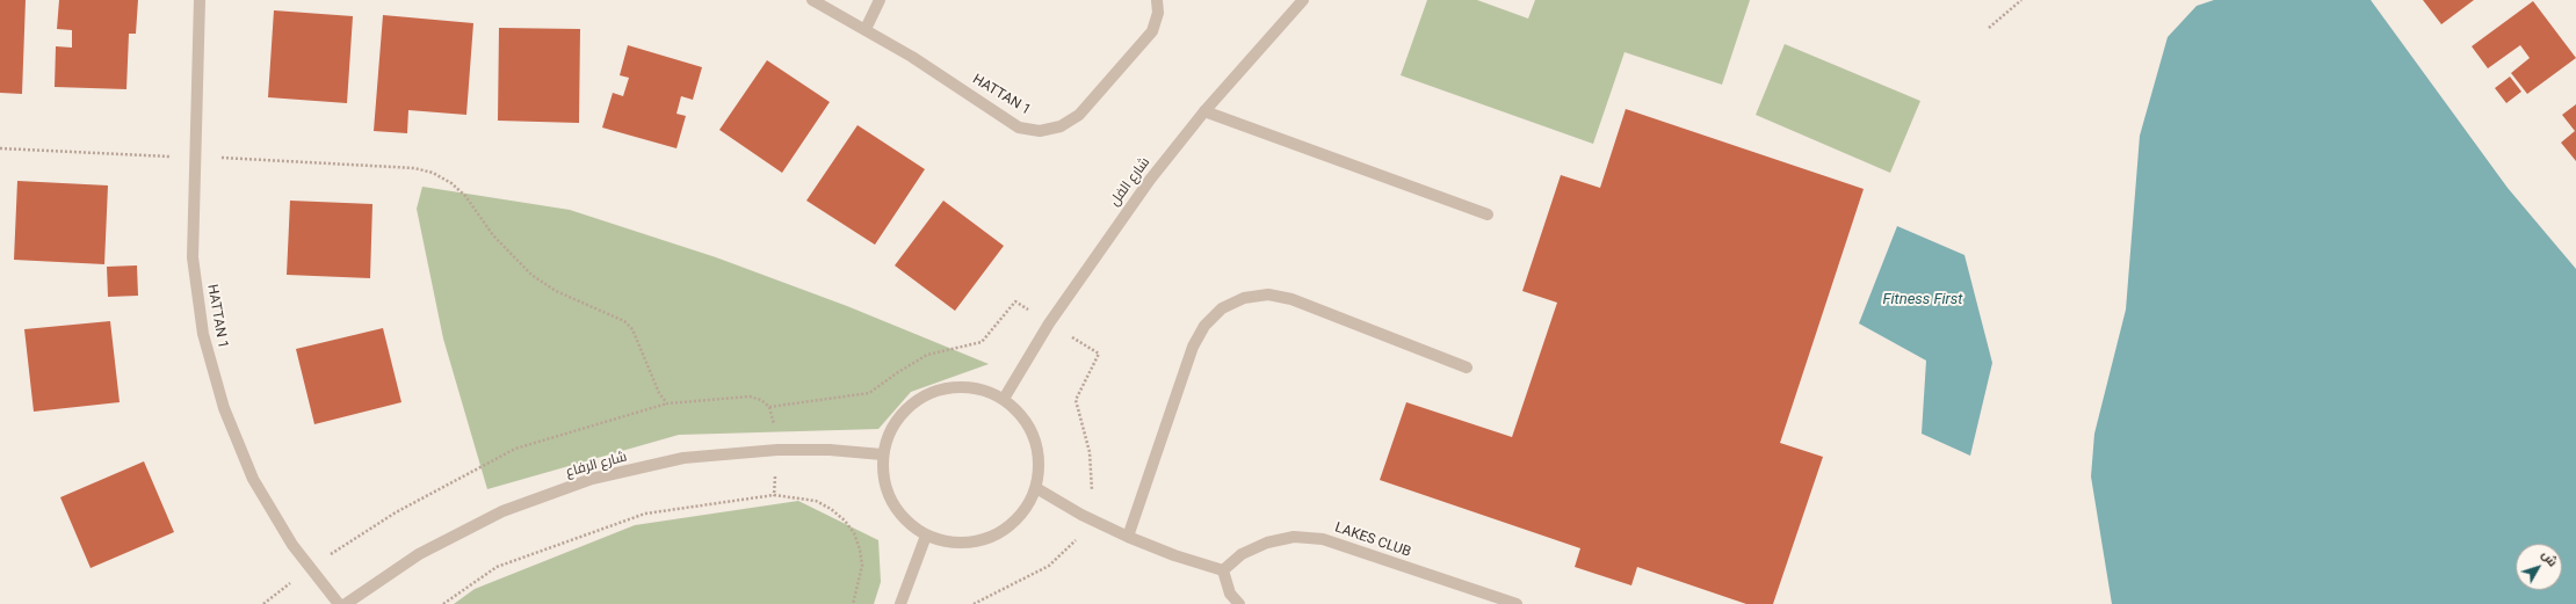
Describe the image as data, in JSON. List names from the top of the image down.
{
  "streets": {
    "street": [
      "HATTAN 1",
      "شارع الفل",
      "شارع الرفاع",
      "LAKES CLUB"
    ]
  },
  "crossings": [
    ["شارع الفل", "شارع الرفاع"]
  ],
  "water": ["Fitness First"],
  "north": "top right"
}
